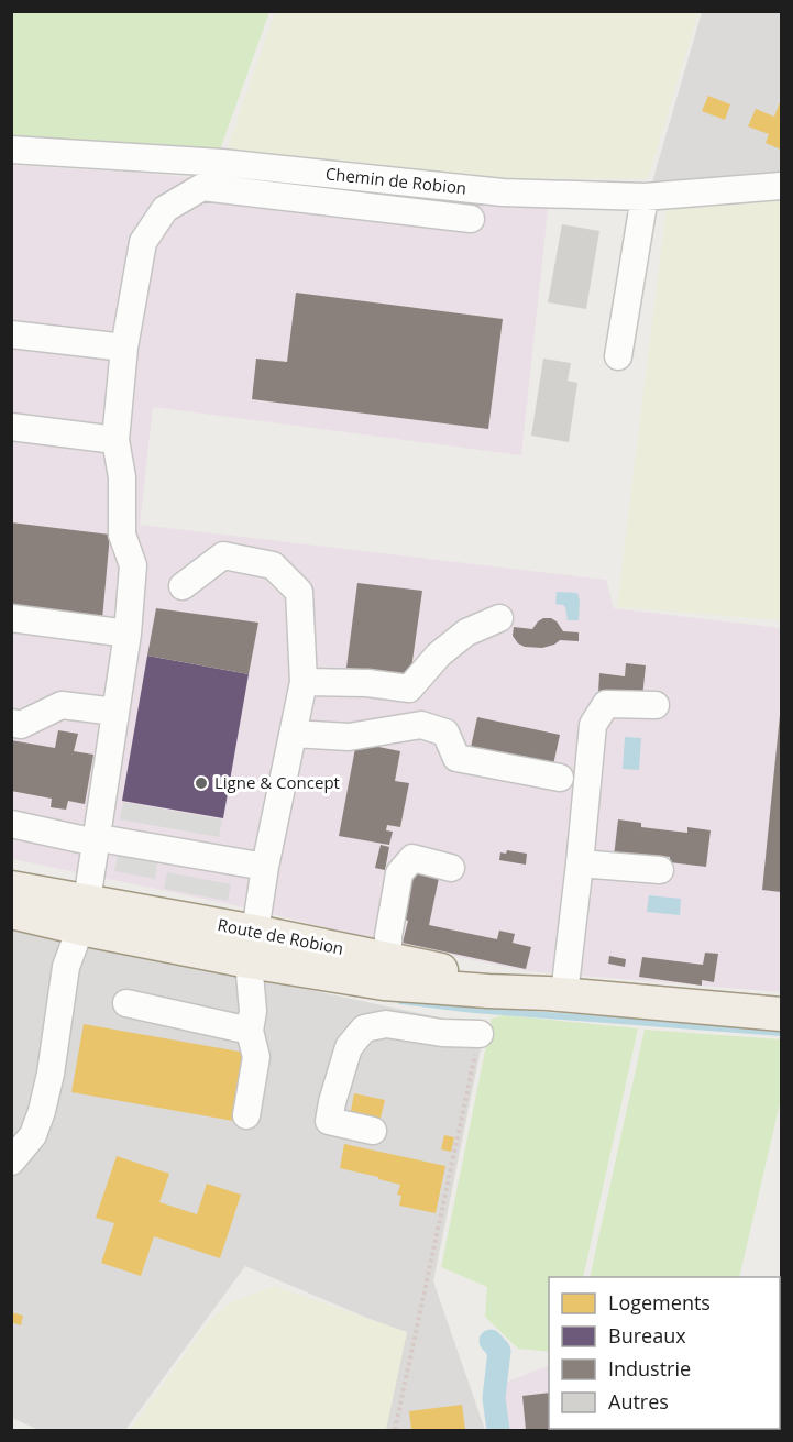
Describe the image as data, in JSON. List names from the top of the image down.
{
  "streets": {
    "main road": ["Route de Robion"],
    "street": ["Chemin de Robion"]
  },
  "places": ["Ligne & Concept"],
  "legend": [
    "Logements",
    "Bureaux",
    "Industrie",
    "Autres"
  ]
}
